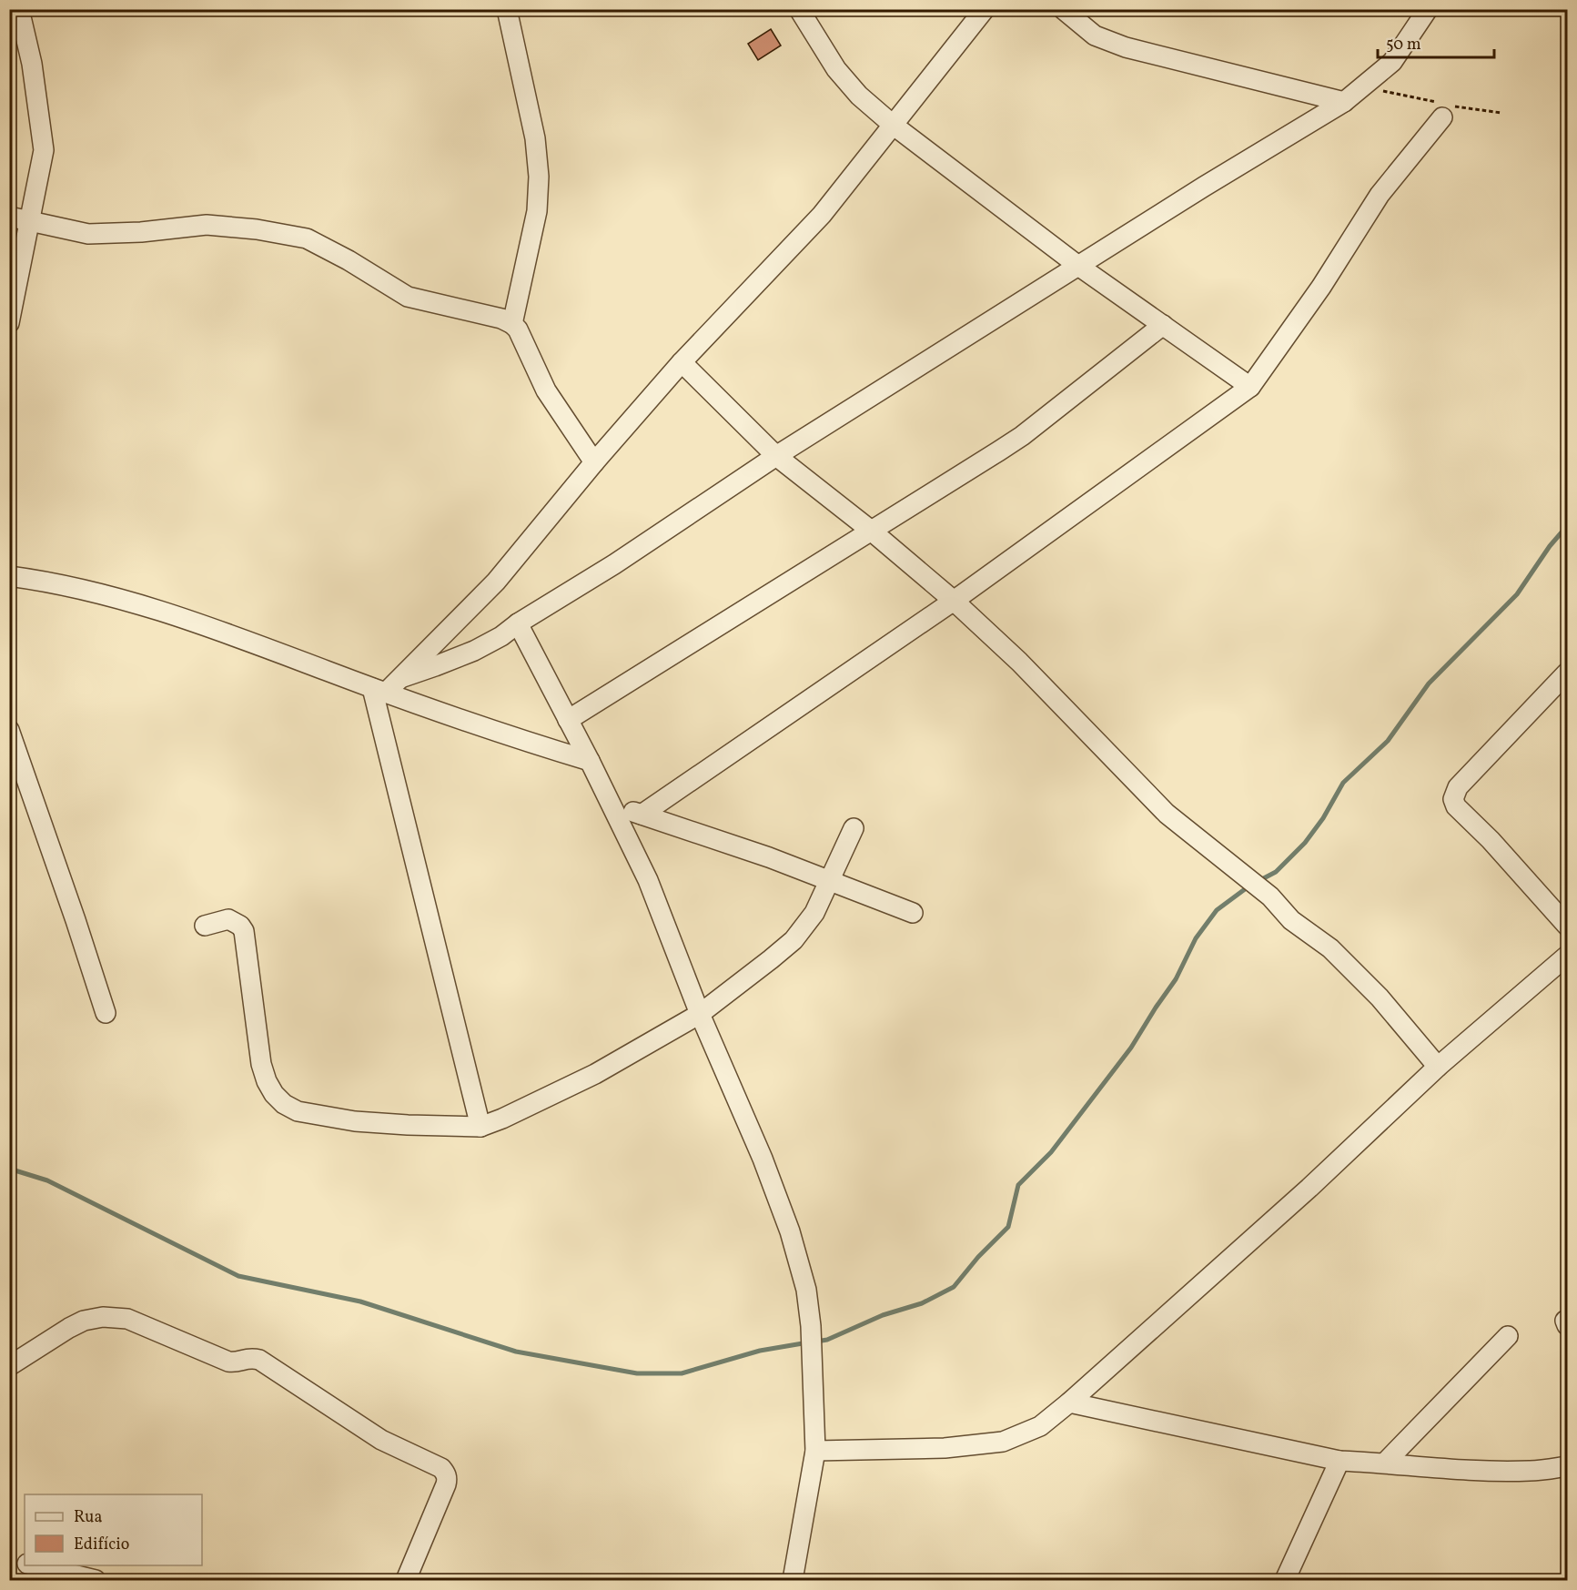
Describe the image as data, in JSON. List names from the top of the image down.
{
  "legend": ["Rua", "Edifício"],
  "scale_bar": "50 m"
}
